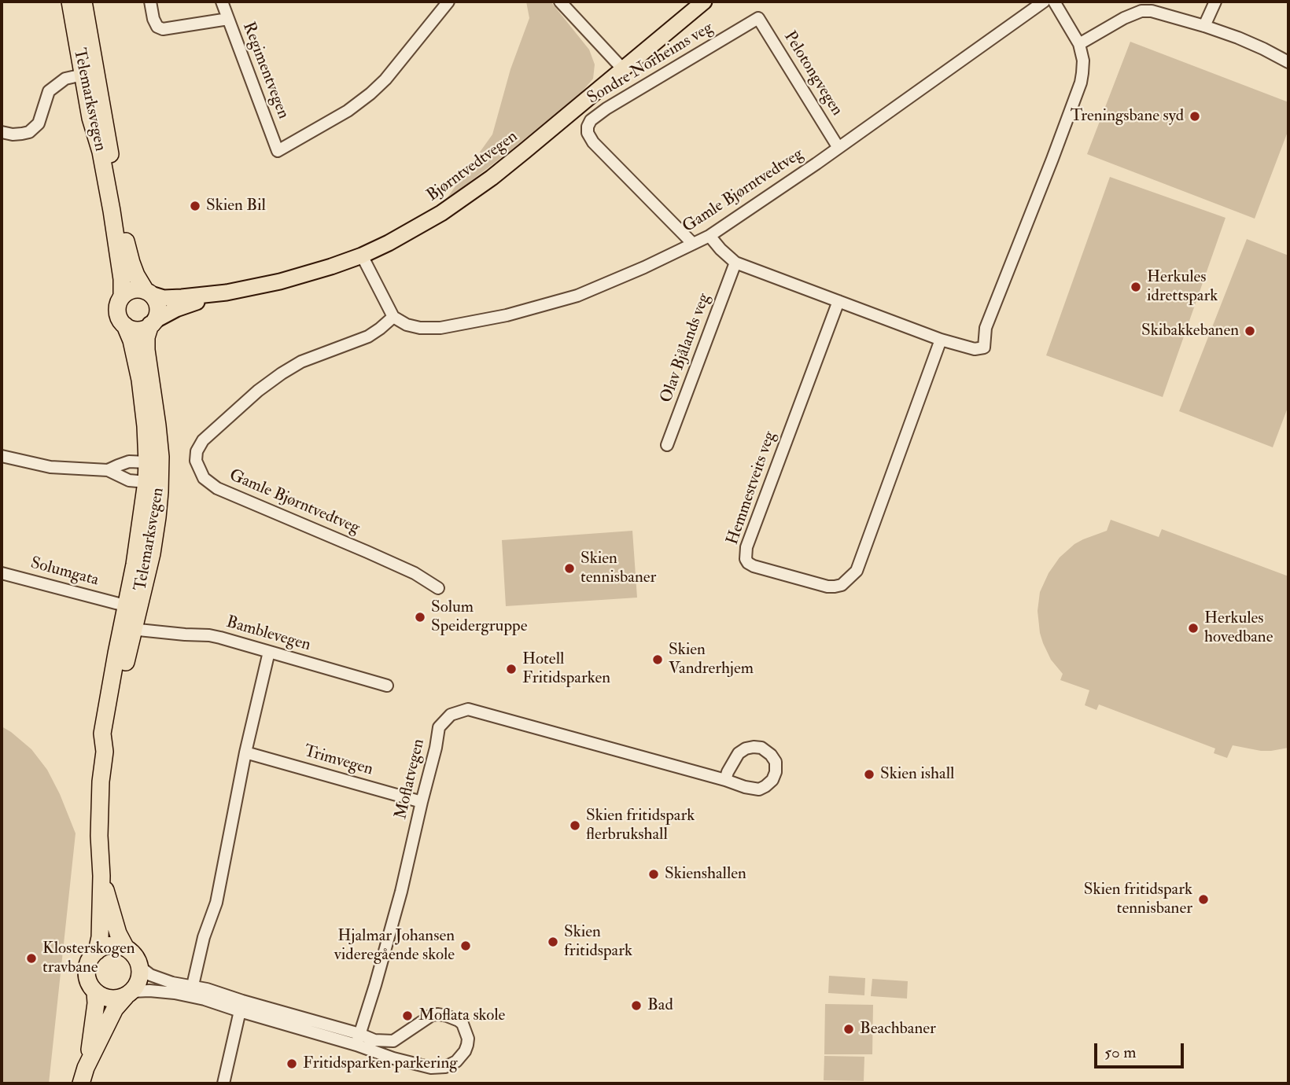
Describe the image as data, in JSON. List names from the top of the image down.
{
  "streets": {
    "highway": ["Telemarksvegen"],
    "main road": ["Bjørntvedtvegen"],
    "street": [
      "Sondre Norheims veg",
      "Regimentvegen",
      "Pelotongvegen",
      "Gamle Bjørntvedtveg",
      "Olav Bjålands veg",
      "Hemmestveits veg",
      "Solumgata",
      "Bamblevegen",
      "Trimvegen",
      "Moflatvegen"
    ]
  },
  "crossings": [
    ["Sondre Norheims veg", "Pelotongvegen"],
    ["Sondre Norheims veg", "Gamle Bjørntvedtveg"],
    ["Pelotongvegen", "Gamle Bjørntvedtveg"],
    ["Telemarksvegen", "Bjørntvedtvegen"],
    ["Trimvegen", "Moflatvegen"]
  ],
  "places": [
    "Treningsbane syd",
    "Skien Bil",
    "Herkules idrettspark",
    "Skibakkebanen",
    "Skien tennisbaner",
    "Solum Speidergruppe",
    "Herkules hovedbane",
    "Skien Vandrerhjem",
    "Hotell Fritidsparken",
    "Skien ishall",
    "Skien fritidspark flerbrukshall",
    "Skienshallen",
    "Skien fritidspark tennisbaner",
    "Skien fritidspark",
    "Hjalmar Johansen videregående skole",
    "Klosterskogen travbane",
    "Bad",
    "Moflata skole",
    "Beachbaner",
    "Fritidsparken parkering"
  ],
  "scale_bar": "50 m"
}
